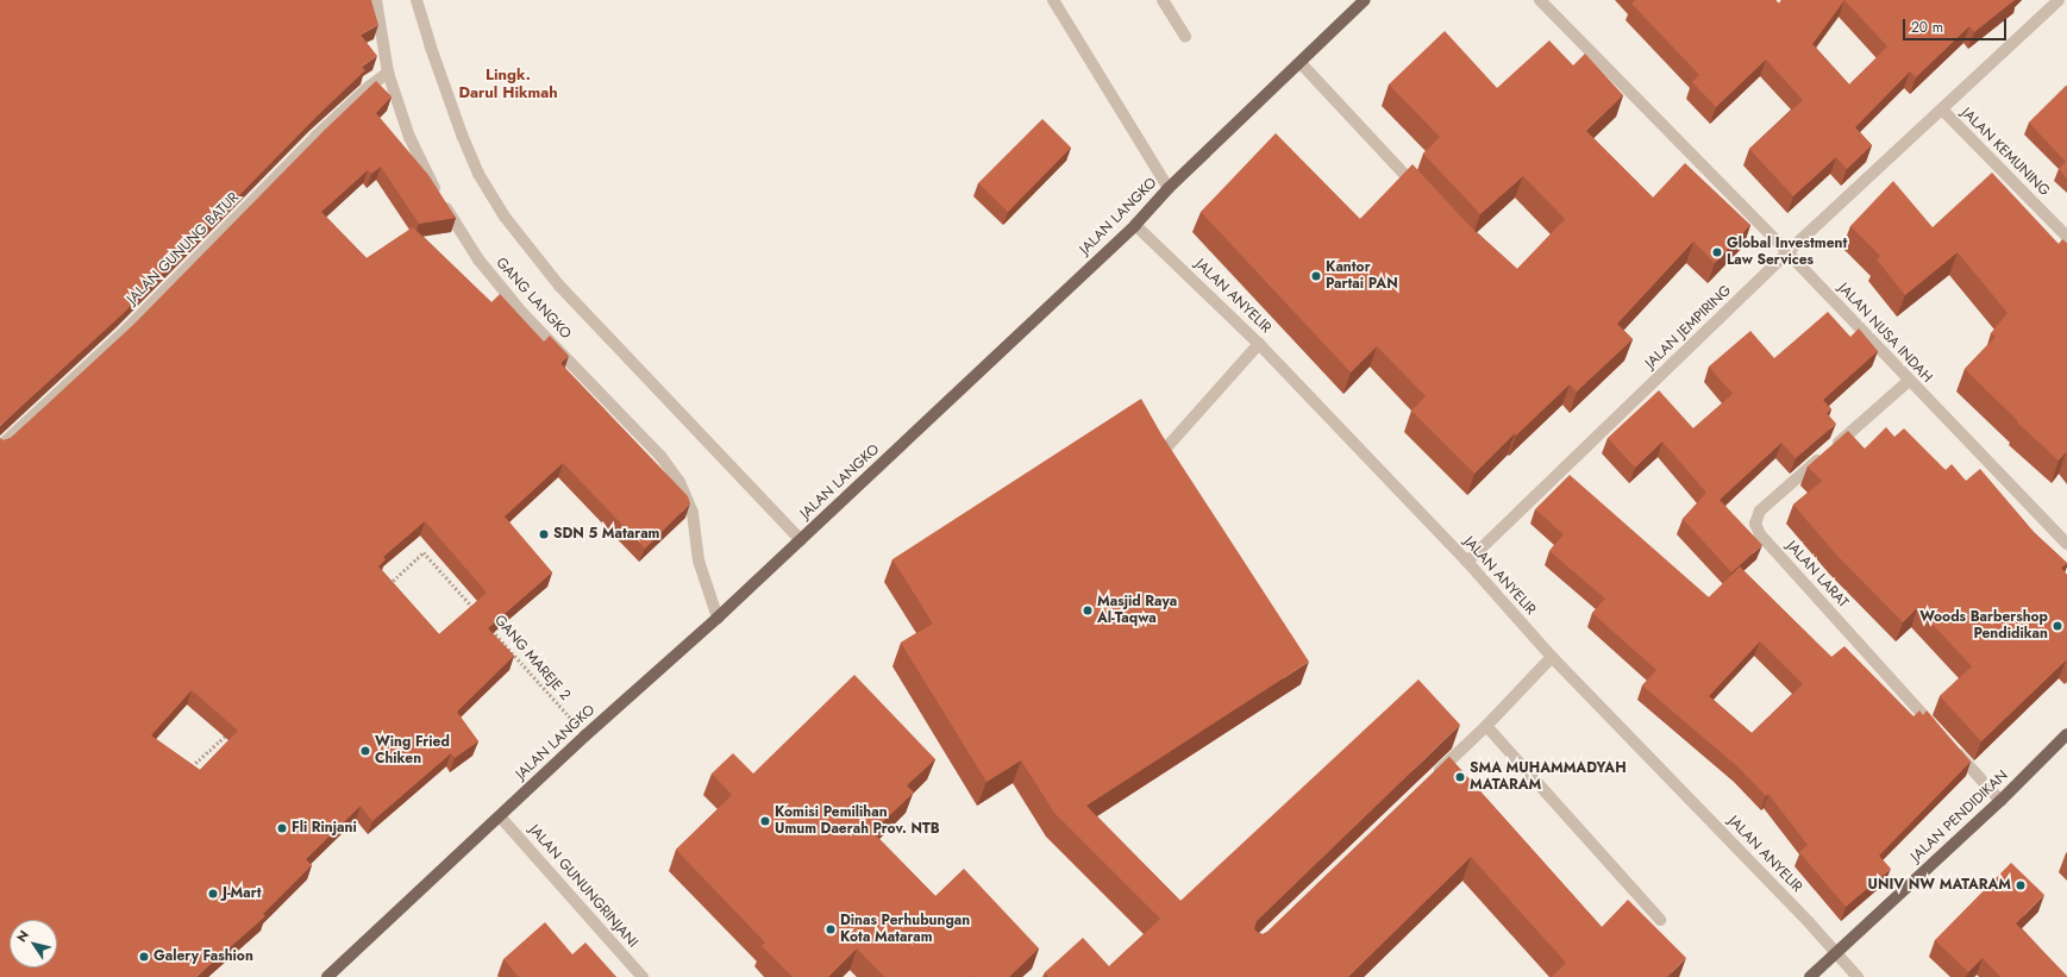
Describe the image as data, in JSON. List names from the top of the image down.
{
  "streets": {
    "main road": ["JALAN LANGKO", "JALAN PENDIDIKAN"],
    "street": [
      "JALAN KEMUNING",
      "JALAN GUNUNG BATUR",
      "JALAN ANYELIR",
      "GANG LANGKO",
      "JALAN JEMPIRING",
      "JALAN NUSA INDAH",
      "JALAN LARAT",
      "JALAN GUNUNGRINJANI"
    ],
    "path": ["GANG MAREJE 2"]
  },
  "crossings": [
    ["JALAN KEMUNING", "JALAN JEMPIRING"],
    ["JALAN LANGKO", "JALAN ANYELIR"],
    ["JALAN LANGKO", "GANG LANGKO"],
    ["JALAN LANGKO", "GANG MAREJE 2"],
    ["JALAN LANGKO", "JALAN GUNUNGRINJANI"],
    ["JALAN GUNUNG BATUR", "GANG LANGKO"],
    ["JALAN ANYELIR", "JALAN JEMPIRING"],
    ["JALAN ANYELIR", "JALAN PENDIDIKAN"],
    ["JALAN JEMPIRING", "JALAN NUSA INDAH"],
    ["JALAN NUSA INDAH", "JALAN LARAT"]
  ],
  "districts": ["Lingk. Darul Hikmah"],
  "places": [
    "Global Investment Law Services",
    "Kantor Partai PAN",
    "SDN 5 Mataram",
    "Masjid Raya Al-Taqwa",
    "Woods Barbershop Pendidikan",
    "Wing Fried Chiken",
    "SMA MUHAMMADYAH MATARAM",
    "Komisi Pemilihan Umum Daerah Prov. NTB",
    "Fli Rinjani",
    "UNIV NW MATARAM",
    "J-Mart",
    "Dinas Perhubungan Kota Mataram",
    "Galery Fashion"
  ],
  "scale_bar": "20 m",
  "north": "top left"
}
